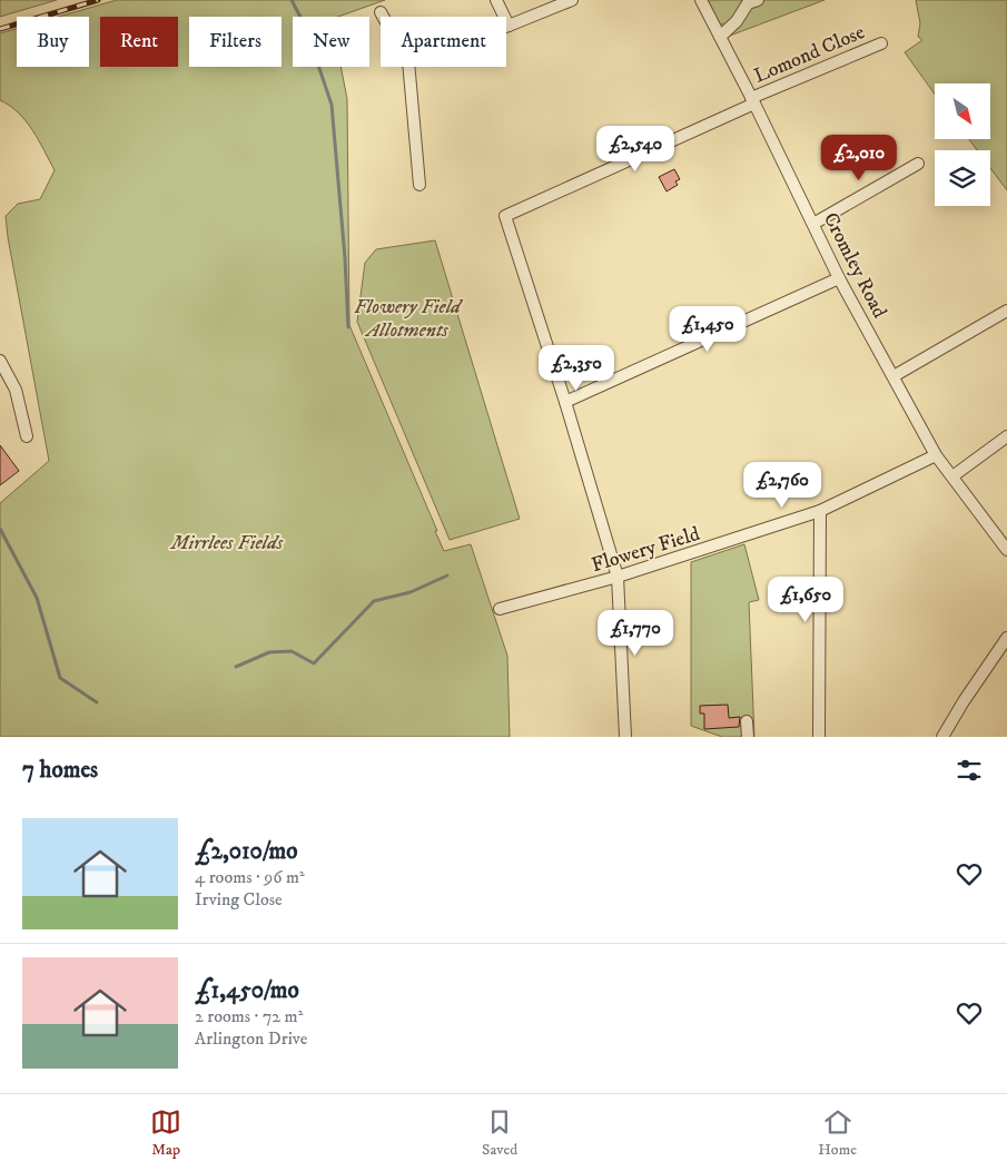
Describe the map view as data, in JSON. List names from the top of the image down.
{
  "streets": {
    "street": ["Lomond Close", "Cromley Road", "Flowery Field"]
  },
  "crossings": [
    ["Lomond Close", "Cromley Road"],
    ["Cromley Road", "Flowery Field"]
  ],
  "parks": ["Flowery Field Allotments", "Mirrlees Fields"],
  "north": "bottom right",
  "page": {
    "chip": [
      "Buy",
      "Rent",
      "Filters",
      "New",
      "Apartment"
    ],
    "price": [
      "£2,540",
      "£2,010",
      "£1,450",
      "£2,350",
      "£2,760",
      "£1,650",
      "£1,770"
    ],
    "heading": "7 homes",
    "list": [
      {
        "name": "£2,010/mo",
        "note": "4 rooms · 96 m² · Irving Close"
      },
      {
        "name": "£1,450/mo",
        "note": "2 rooms · 72 m² · Arlington Drive"
      }
    ],
    "tabs": ["Map", "Saved", "Home"]
  }
}
